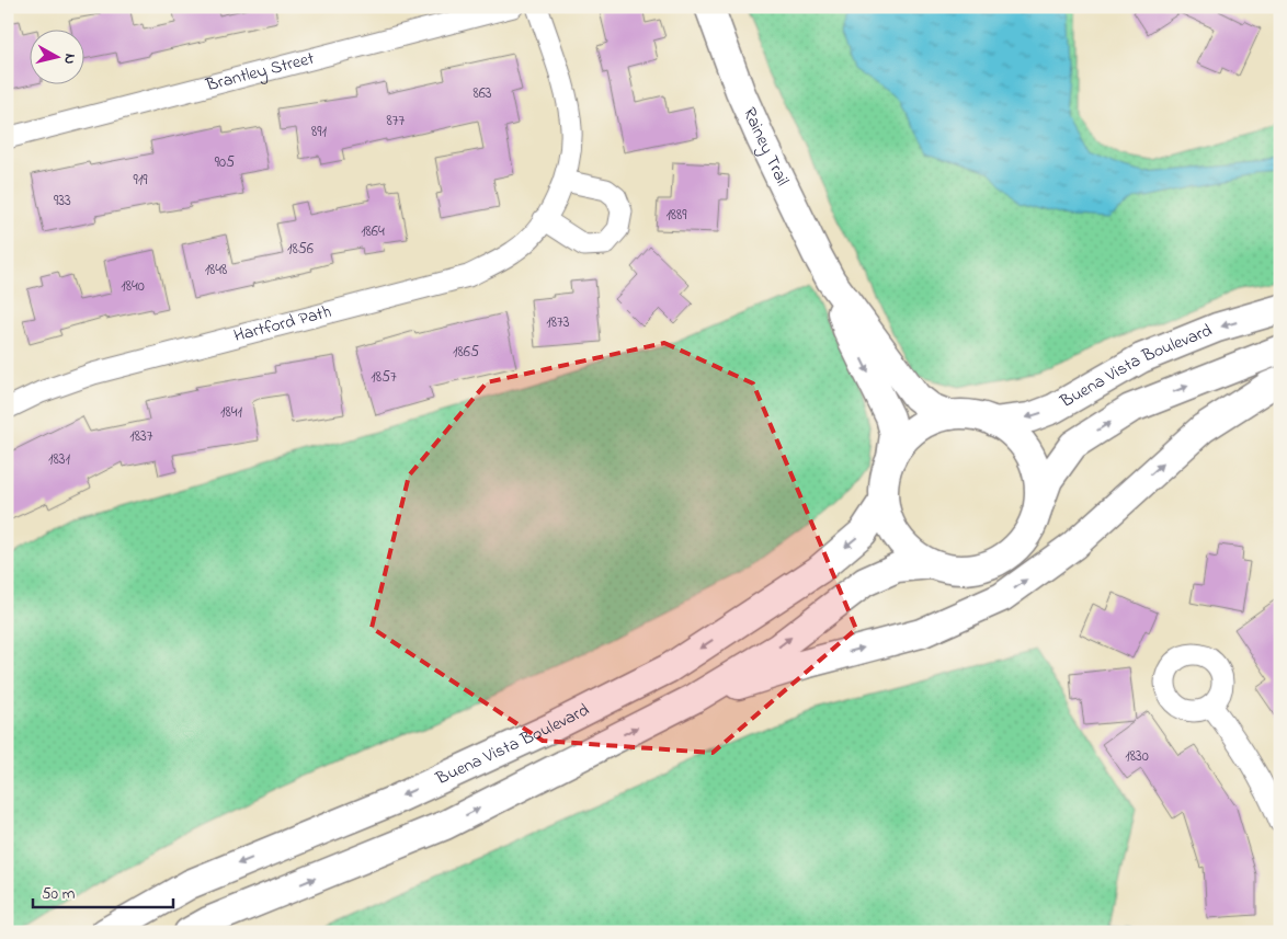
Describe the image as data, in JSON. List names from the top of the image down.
{
  "streets": {
    "main road": ["Rainey Trail", "Buena Vista Boulevard"],
    "street": ["Brantley Street", "Hartford Path"]
  },
  "crossings": [
    ["Rainey Trail", "Buena Vista Boulevard"]
  ],
  "house_numbers": [
    "863",
    "877",
    "891",
    "905",
    "919",
    "933",
    "1889",
    "1864",
    "1856",
    "1848",
    "1840",
    "1873",
    "1865",
    "1857",
    "1841",
    "1837",
    "1831",
    "1830"
  ],
  "scale_bar": "50 m",
  "north": "right"
}
